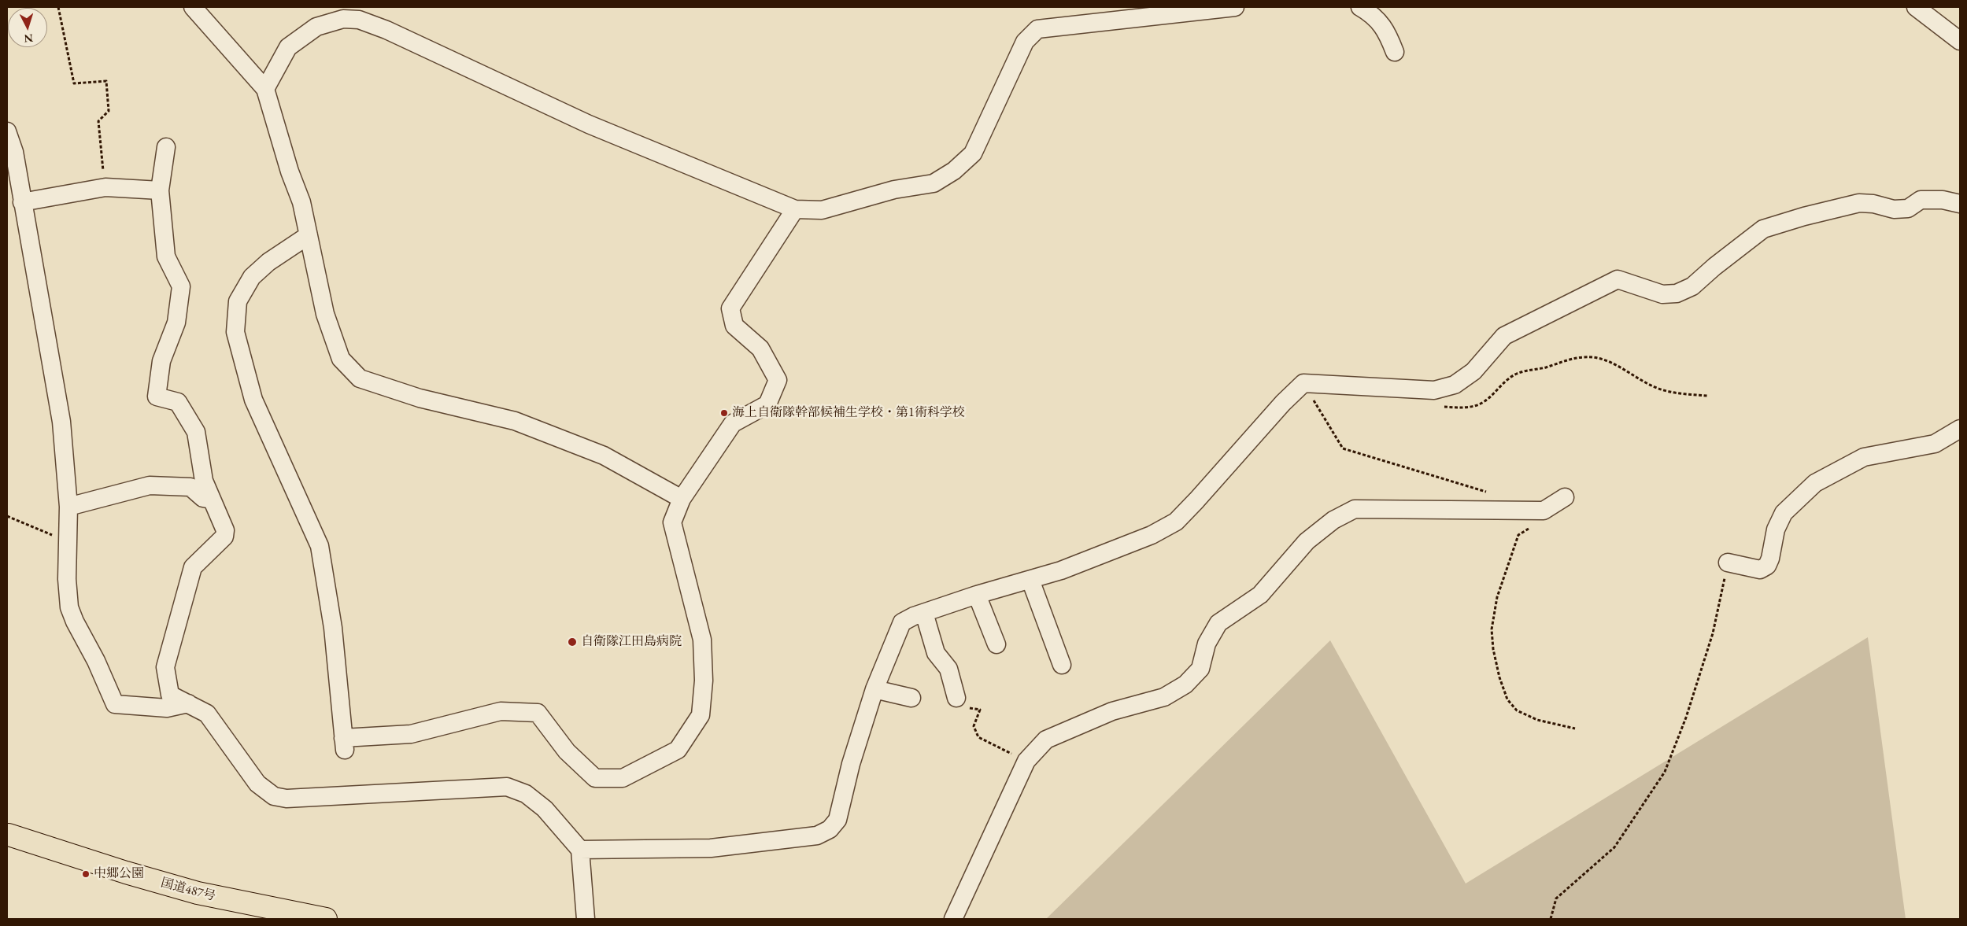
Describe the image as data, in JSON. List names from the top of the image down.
{
  "streets": {
    "highway": ["国道487号"]
  },
  "places": ["海上自衛隊幹部候補生学校・第1術科学校", "自衛隊江田島病院", "中郷公園"],
  "north": "bottom"
}
